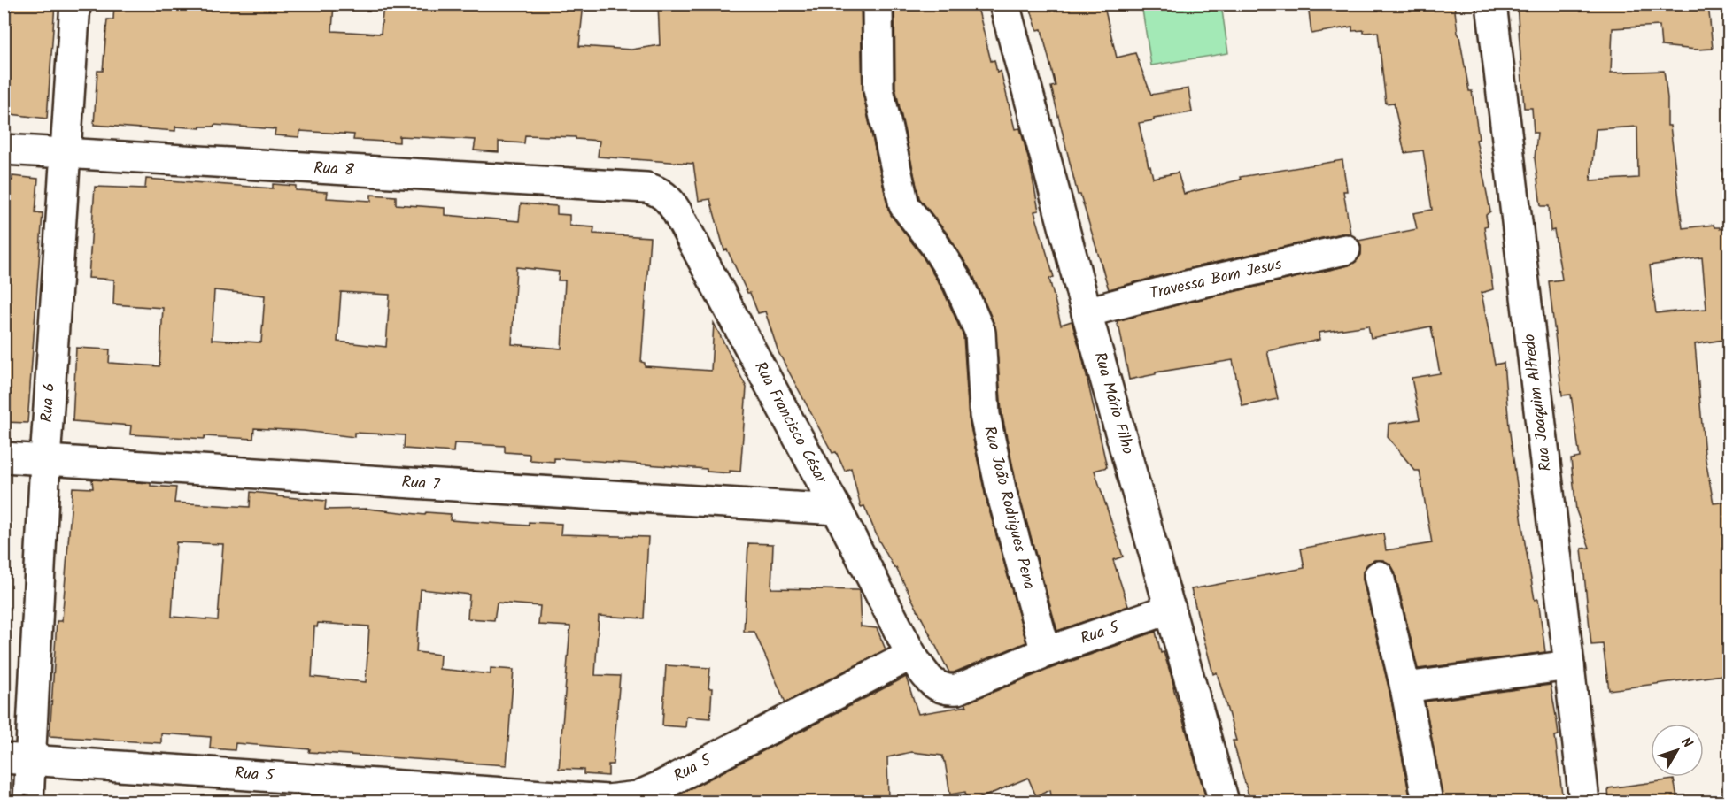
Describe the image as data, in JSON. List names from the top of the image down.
{
  "streets": {
    "street": [
      "Rua 8",
      "Travessa Bom Jesus",
      "Rua 6",
      "Rua Joaquim Alfredo",
      "Rua Mário Filho",
      "Rua Francisco César",
      "Rua 7",
      "Rua João Rodrigues Pena",
      "Rua 5"
    ]
  },
  "crossings": [
    ["Rua 8", "Rua 6"],
    ["Rua 8", "Rua Francisco César"],
    ["Travessa Bom Jesus", "Rua Mário Filho"],
    ["Rua 6", "Rua 7"],
    ["Rua 6", "Rua 5"],
    ["Rua Mário Filho", "Rua 5"],
    ["Rua Francisco César", "Rua 7"],
    ["Rua Francisco César", "Rua 5"],
    ["Rua João Rodrigues Pena", "Rua 5"]
  ],
  "north": "top right"
}
